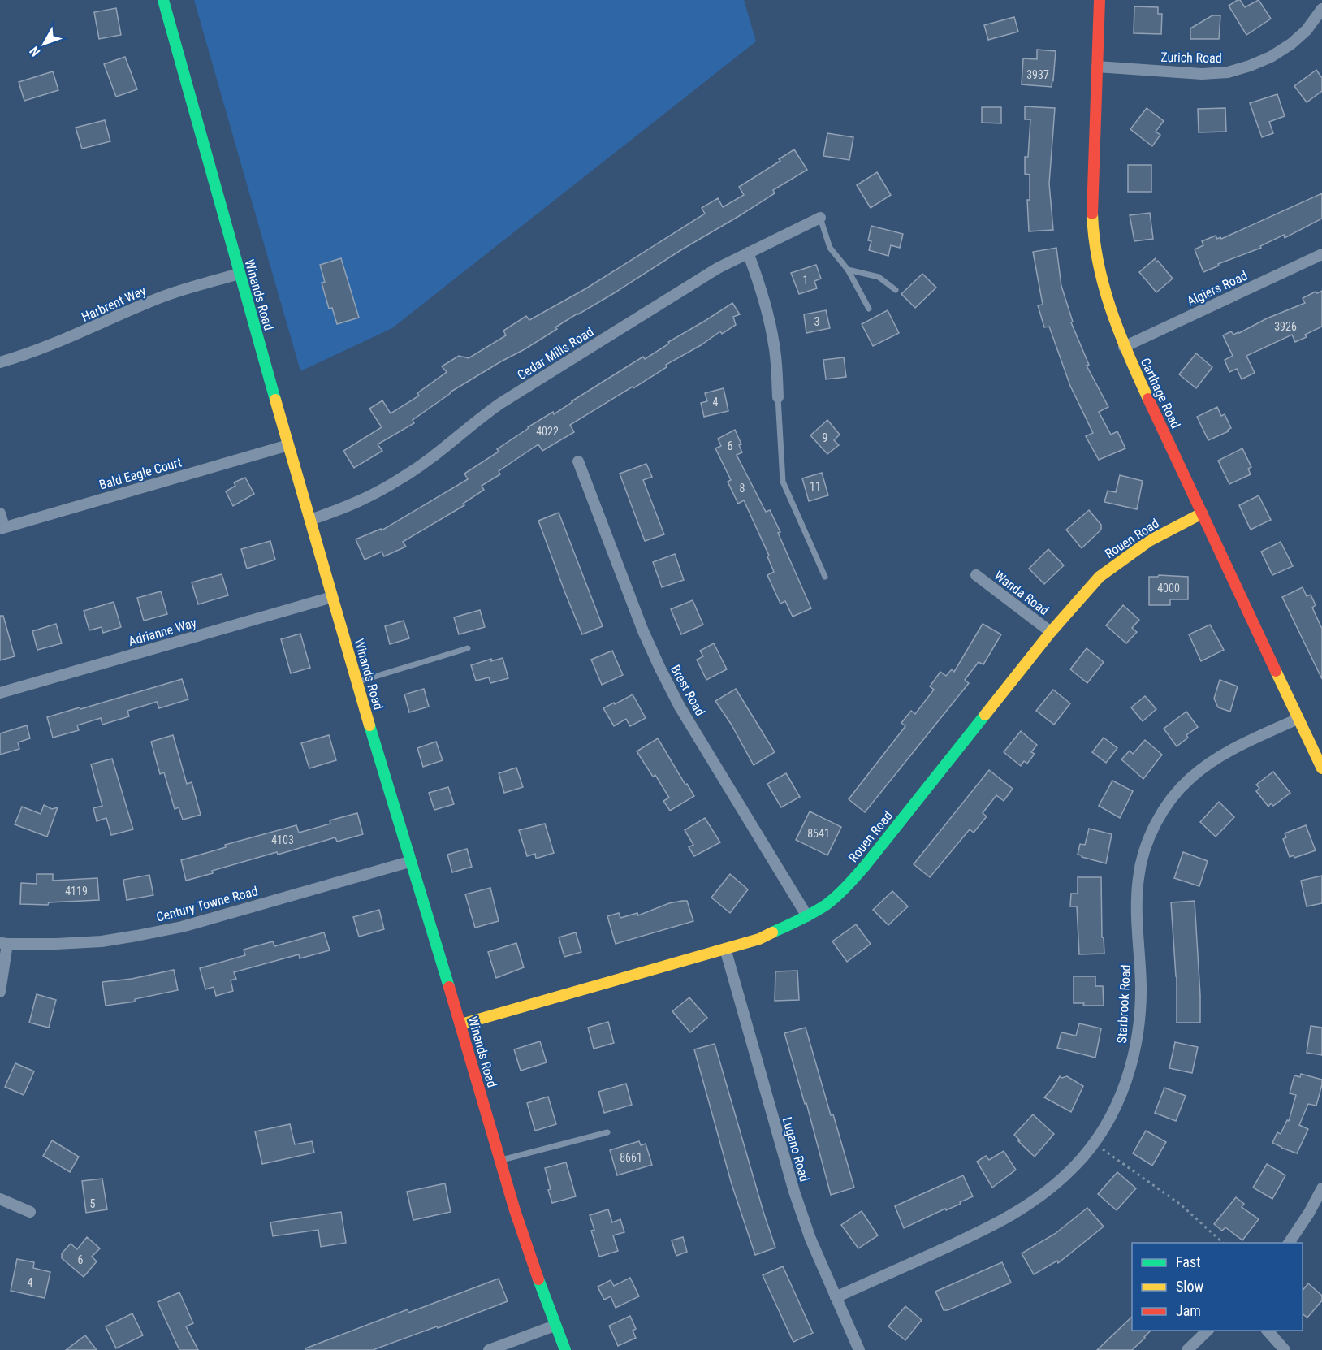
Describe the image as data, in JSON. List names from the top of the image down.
{
  "streets": {
    "street": [
      "Zurich Road",
      "Algiers Road",
      "Winands Road",
      "Harbrent Way",
      "Cedar Mills Road",
      "Carthage Road",
      "Bald Eagle Court",
      "Rouen Road",
      "Wanda Road",
      "Adrianne Way",
      "Brest Road",
      "Century Towne Road",
      "Starbrook Road",
      "Lugano Road"
    ]
  },
  "crossings": [
    ["Zurich Road", "Carthage Road"],
    ["Algiers Road", "Carthage Road"],
    ["Winands Road", "Harbrent Way"],
    ["Winands Road", "Cedar Mills Road"],
    ["Winands Road", "Bald Eagle Court"],
    ["Winands Road", "Rouen Road"],
    ["Winands Road", "Adrianne Way"],
    ["Winands Road", "Century Towne Road"],
    ["Carthage Road", "Rouen Road"],
    ["Carthage Road", "Starbrook Road"],
    ["Rouen Road", "Wanda Road"],
    ["Rouen Road", "Brest Road"],
    ["Rouen Road", "Lugano Road"],
    ["Starbrook Road", "Lugano Road"]
  ],
  "house_numbers": [
    "3937",
    "1",
    "3",
    "3926",
    "4",
    "4022",
    "9",
    "6",
    "11",
    "8",
    "4000",
    "8541",
    "4103",
    "4119",
    "8661",
    "5",
    "6",
    "4"
  ],
  "legend": ["Fast", "Slow", "Jam"],
  "north": "bottom left"
}
